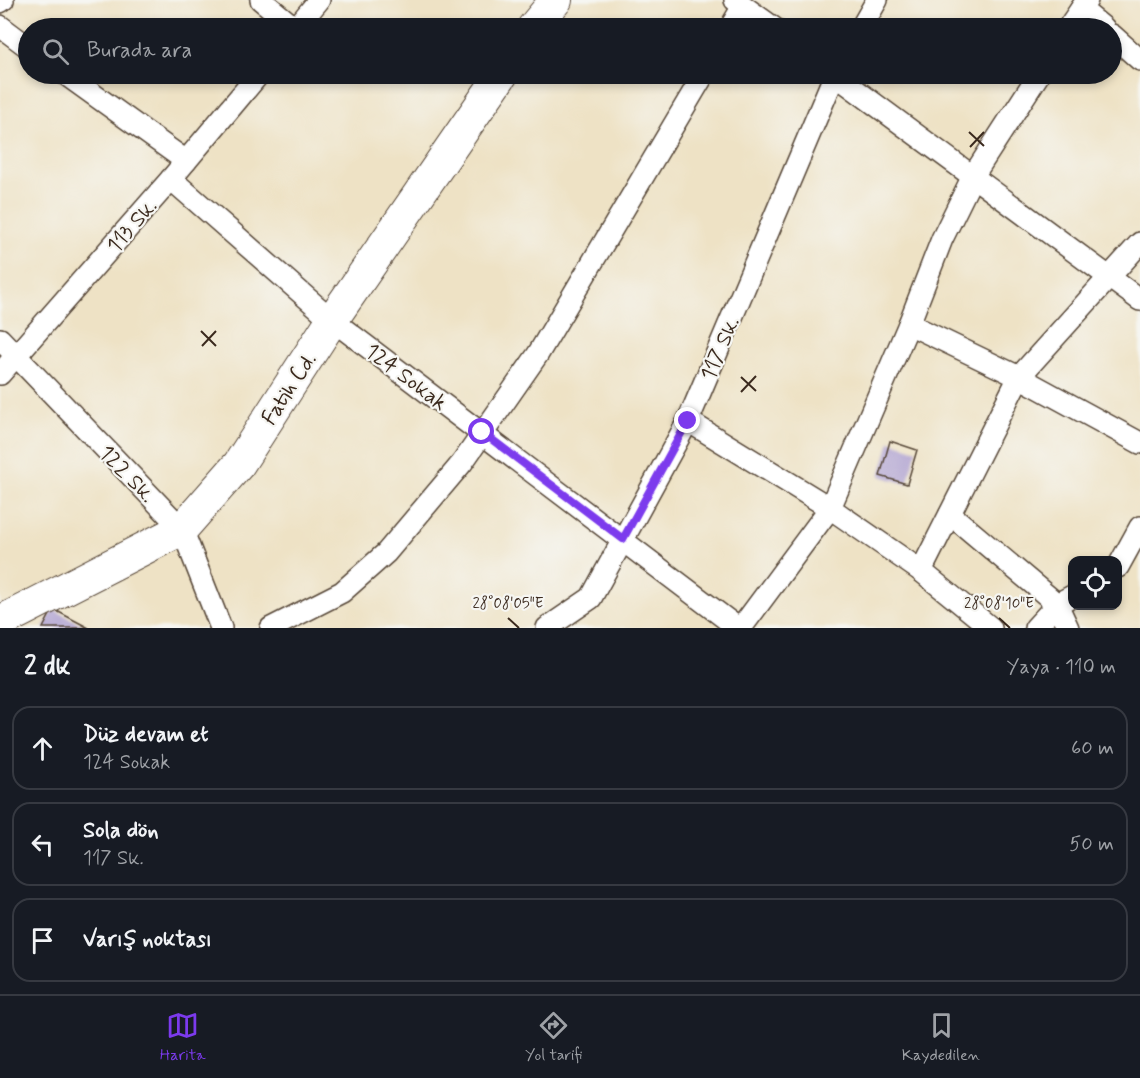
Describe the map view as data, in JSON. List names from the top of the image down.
{
  "streets": {
    "street": [
      "113 Sk.",
      "117 Sk.",
      "124 Sokak",
      "Fatih Cd.",
      "122 Sk."
    ]
  },
  "crossings": [
    ["113 Sk.", "124 Sokak"],
    ["113 Sk.", "122 Sk."],
    ["117 Sk.", "124 Sokak"],
    ["124 Sokak", "Fatih Cd."],
    ["Fatih Cd.", "122 Sk."]
  ],
  "page": {
    "search": "Burada ara",
    "heading": ["2 dk", "Yaya · 110 m"],
    "list": [
      ["Düz devam et", "124 Sokak", "60 m"],
      ["Sola dön", "117 Sk.", "50 m"],
      "Varış noktası"
    ],
    "nav": ["Harita", "Yol tarifi", "Kaydedilen"]
  },
  "coordinates": ["28°08'05\"E", "28°08'10\"E"]
}
